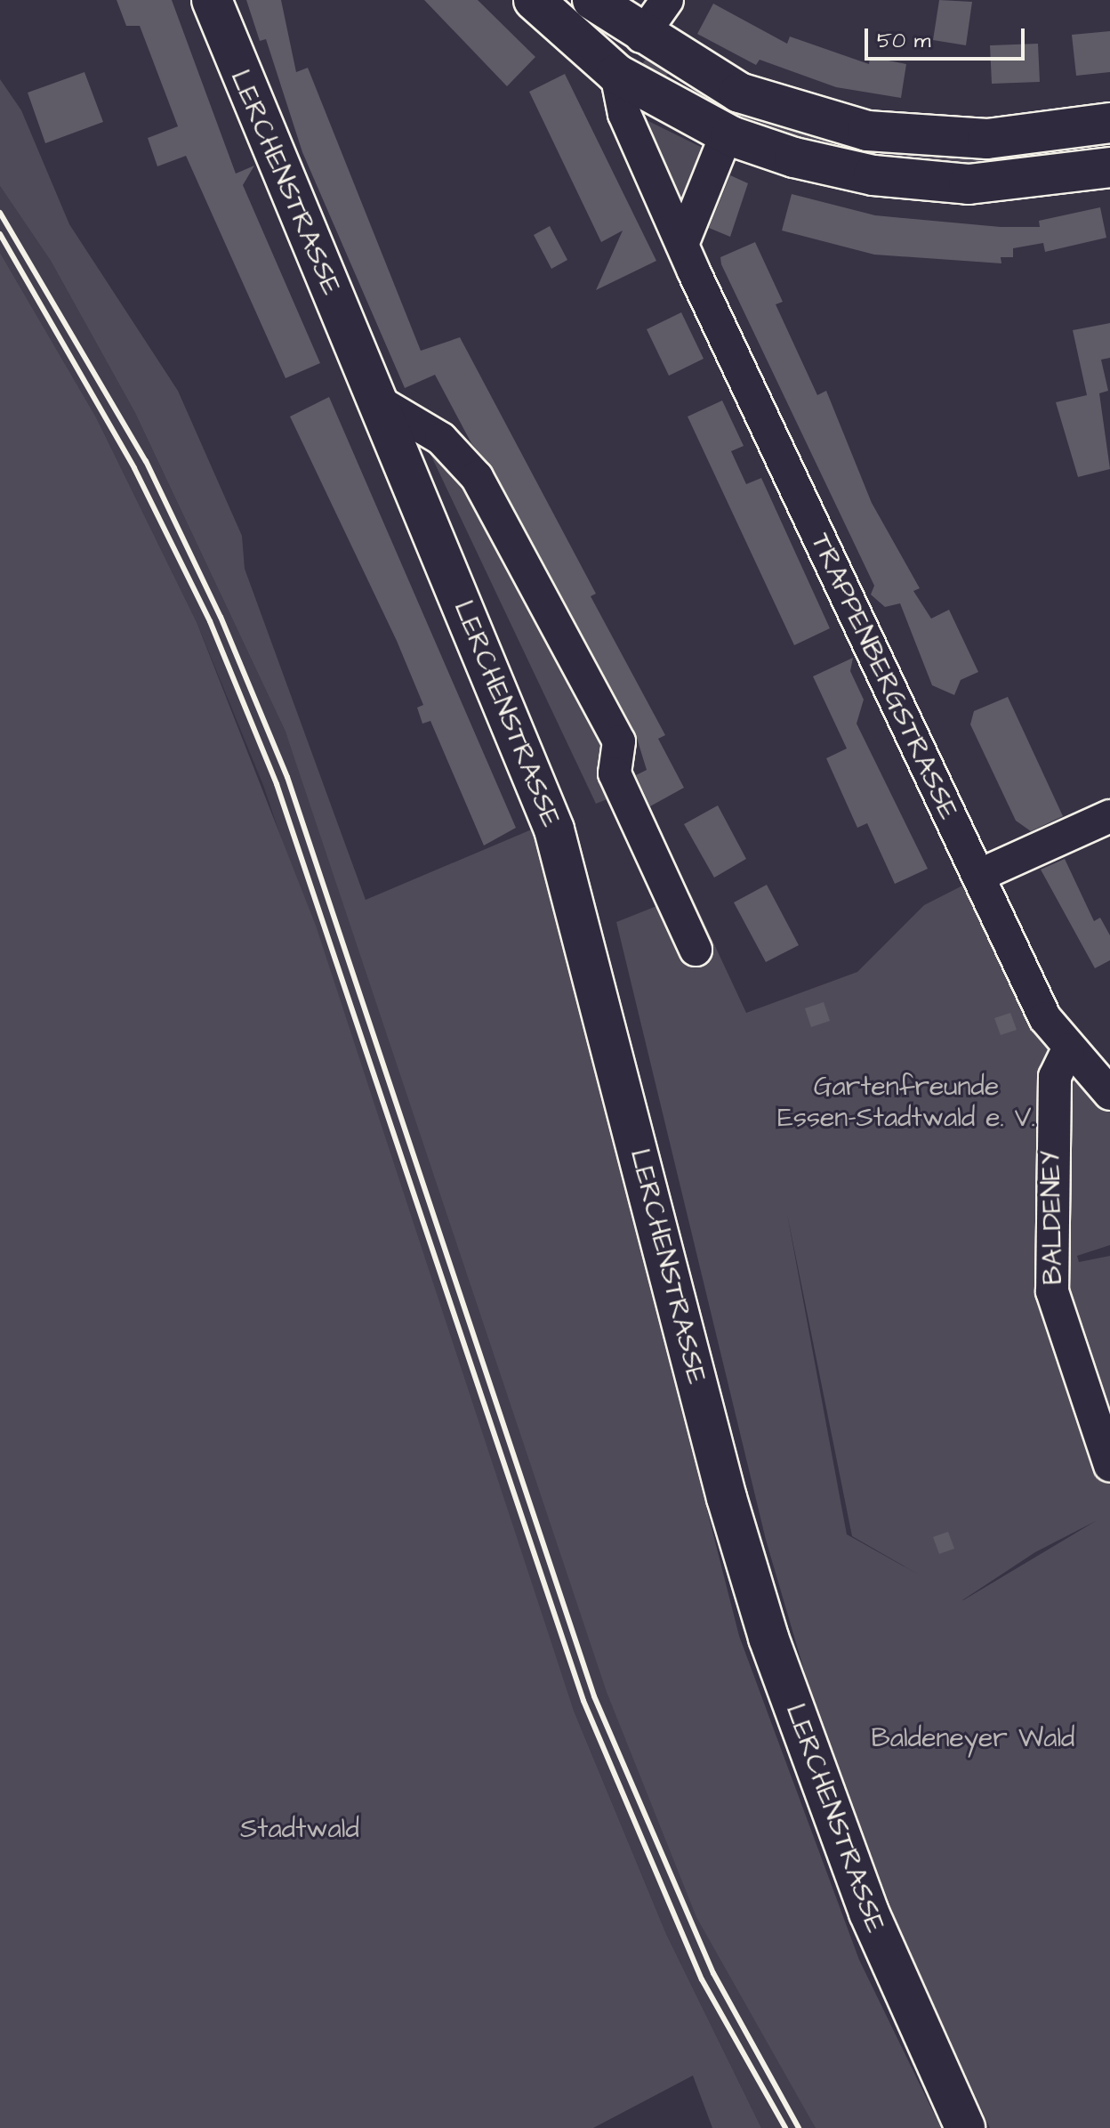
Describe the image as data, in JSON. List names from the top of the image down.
{
  "streets": {
    "main road": ["LERCHENSTRASSE"],
    "street": ["TRAPPENBERGSTRASSE", "BALDENEY"]
  },
  "crossings": [
    ["TRAPPENBERGSTRASSE", "BALDENEY"]
  ],
  "parks": ["Gartenfreunde Essen-Stadtwald e. V.", "Baldeneyer Wald", "Stadtwald"],
  "scale_bar": "50 m"
}
